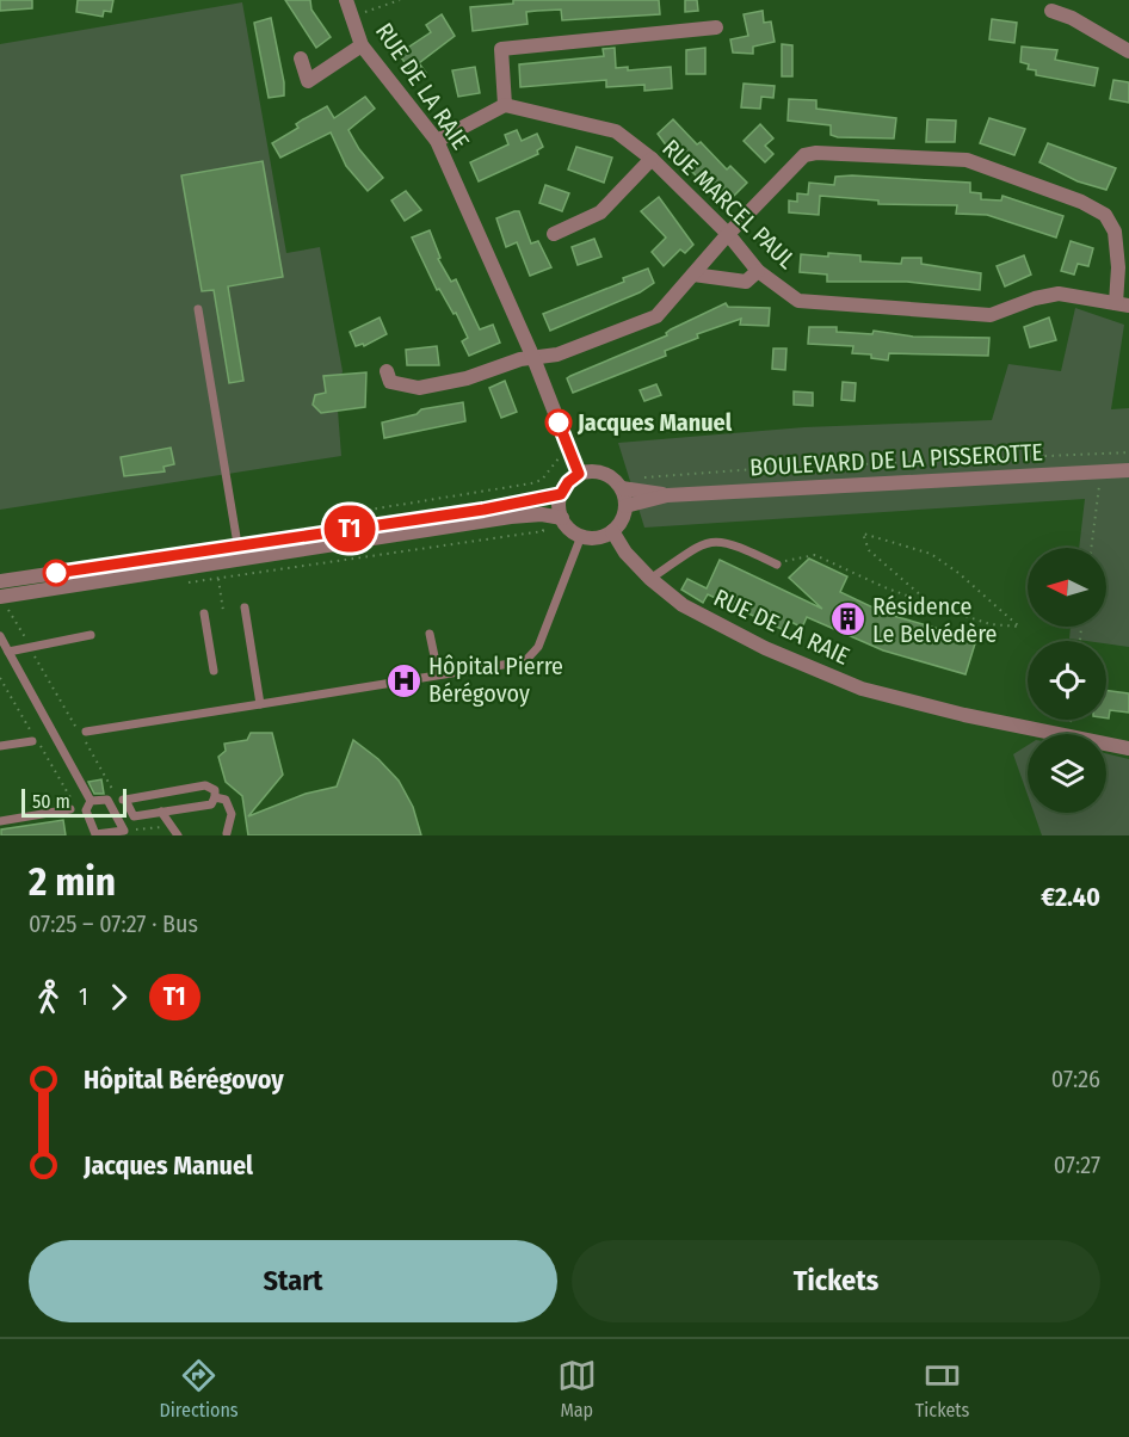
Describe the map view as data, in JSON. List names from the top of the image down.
{
  "streets": {
    "street": ["RUE DE LA RAIE", "RUE MARCEL PAUL", "BOULEVARD DE LA PISSEROTTE"]
  },
  "crossings": [
    ["RUE DE LA RAIE", "BOULEVARD DE LA PISSEROTTE"]
  ],
  "places": {
    "other": ["Jacques Manuel"],
    "building": ["Résidence Le Belvédère"],
    "hospital": ["Hôpital Pierre Bérégovoy"]
  },
  "lines": ["bus line T1"],
  "scale_bar": "50 m",
  "north": "left",
  "page": {
    "on_map": "T1",
    "scale": "50 m",
    "heading": ["2 min", "07:25 – 07:27 · Bus", "€2.40"],
    "legs": ["1", "T1"],
    "list": [
      {
        "name": "Hôpital Bérégovoy",
        "value": "07:26"
      },
      {
        "name": "Jacques Manuel",
        "value": "07:27"
      }
    ],
    "buttons": ["Start", "Tickets"],
    "tabs": ["Directions", "Map", "Tickets"]
  }
}
